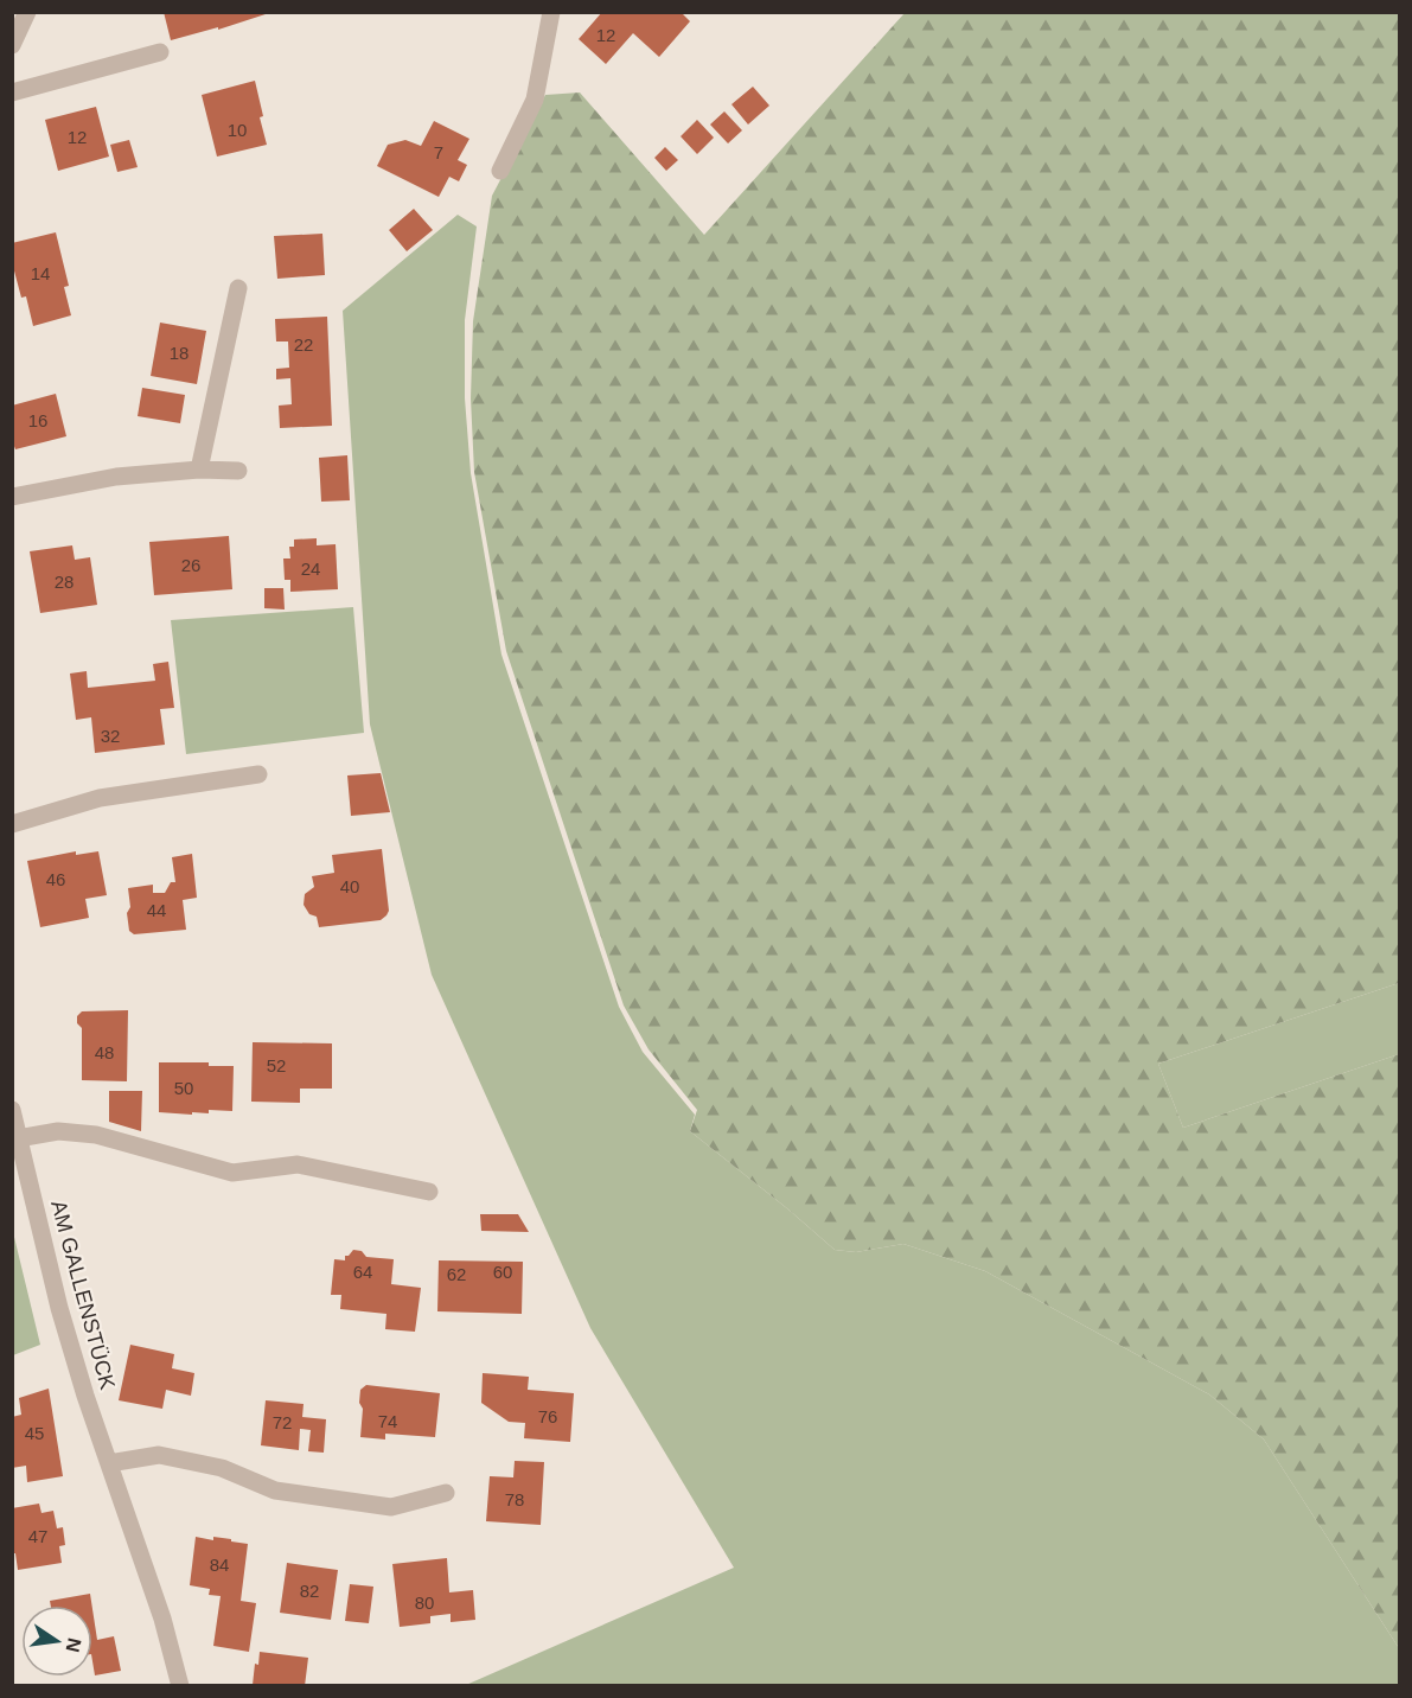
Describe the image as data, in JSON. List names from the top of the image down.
{
  "streets": {
    "street": ["AM GALLENSTÜCK"]
  },
  "house_numbers": [
    "12",
    "10",
    "12",
    "7",
    "14",
    "22",
    "18",
    "16",
    "26",
    "24",
    "28",
    "32",
    "46",
    "40",
    "44",
    "48",
    "52",
    "50",
    "64",
    "60",
    "62",
    "76",
    "74",
    "72",
    "45",
    "78",
    "47",
    "84",
    "82",
    "80"
  ],
  "north": "right"
}
